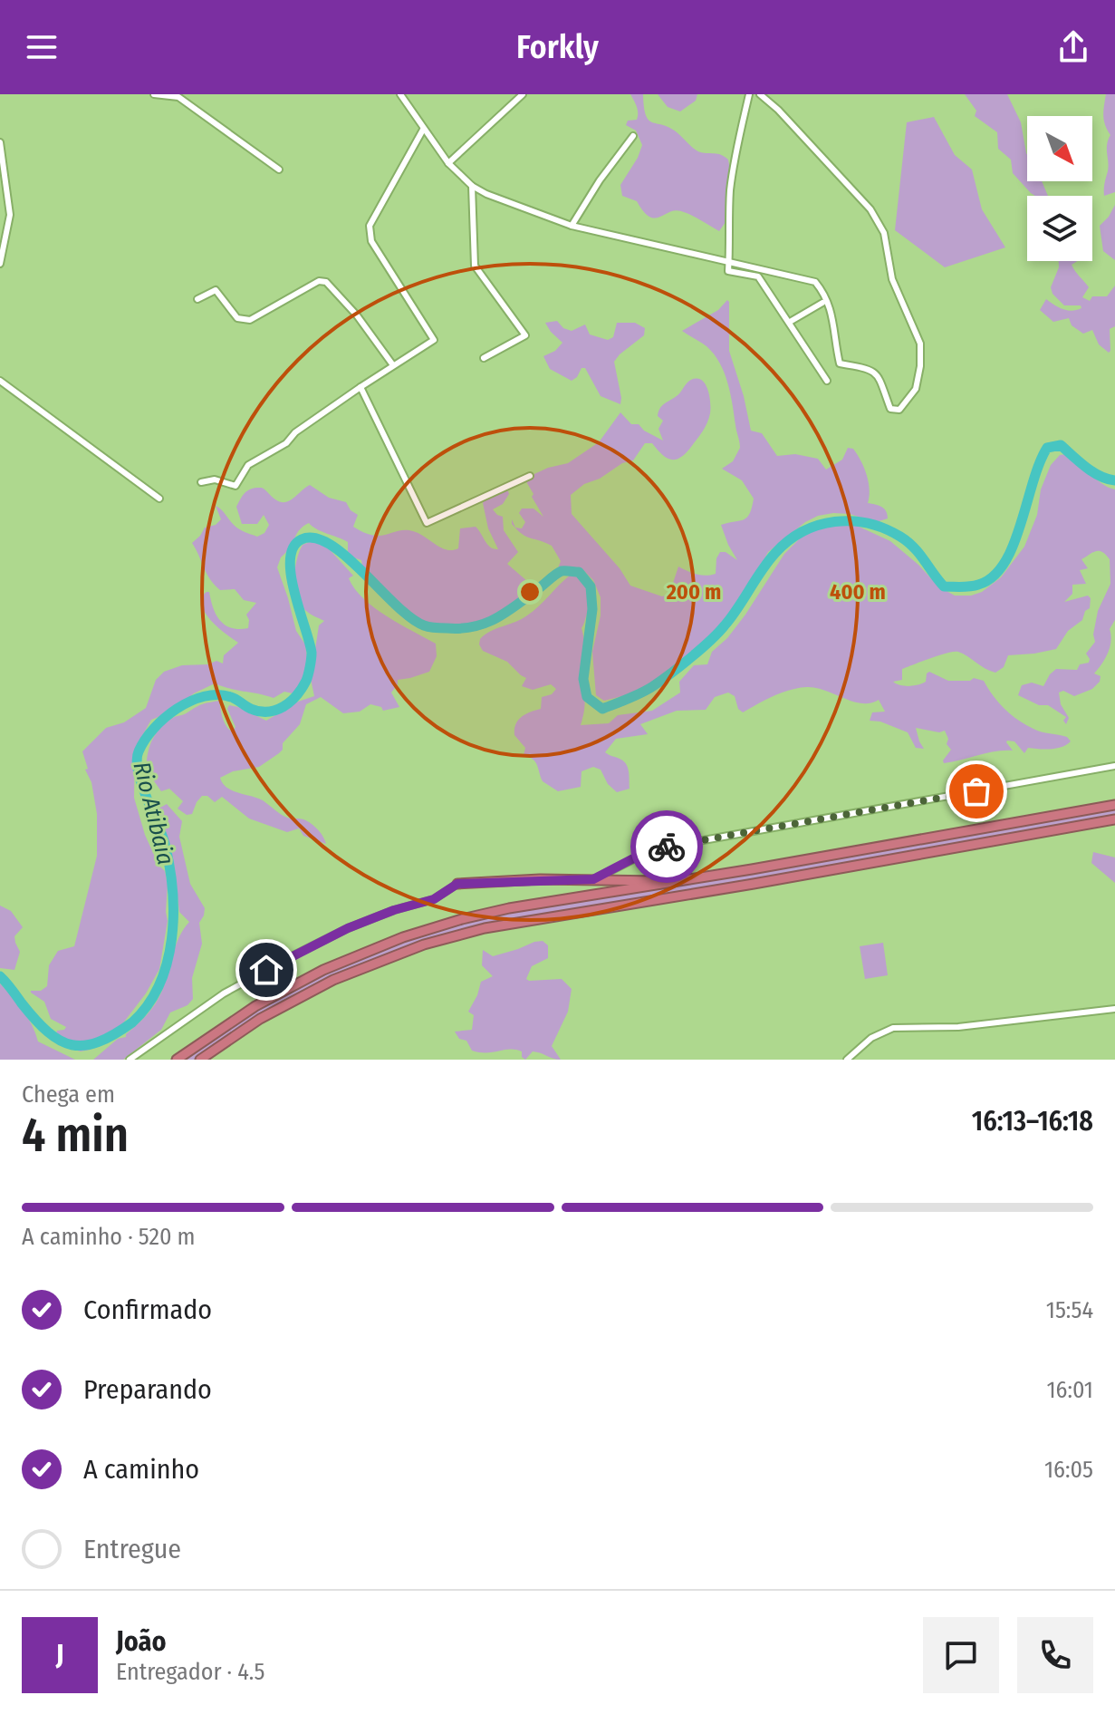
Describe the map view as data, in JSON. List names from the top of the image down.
{
  "water": ["Rio Atibaia"],
  "north": "bottom right",
  "page": {
    "header": "Forkly",
    "heading": ["4 min", "Chega em", "16:13–16:18"],
    "panel": ["João", "Entregador · 4.5"],
    "bar": "A caminho · 520 m",
    "list": [
      ["Confirmado", "15:54"],
      ["Preparando", "16:01"],
      ["A caminho", "16:05"],
      "Entregue"
    ],
    "round": "J"
  },
  "rings": ["200 m", "400 m"]
}
